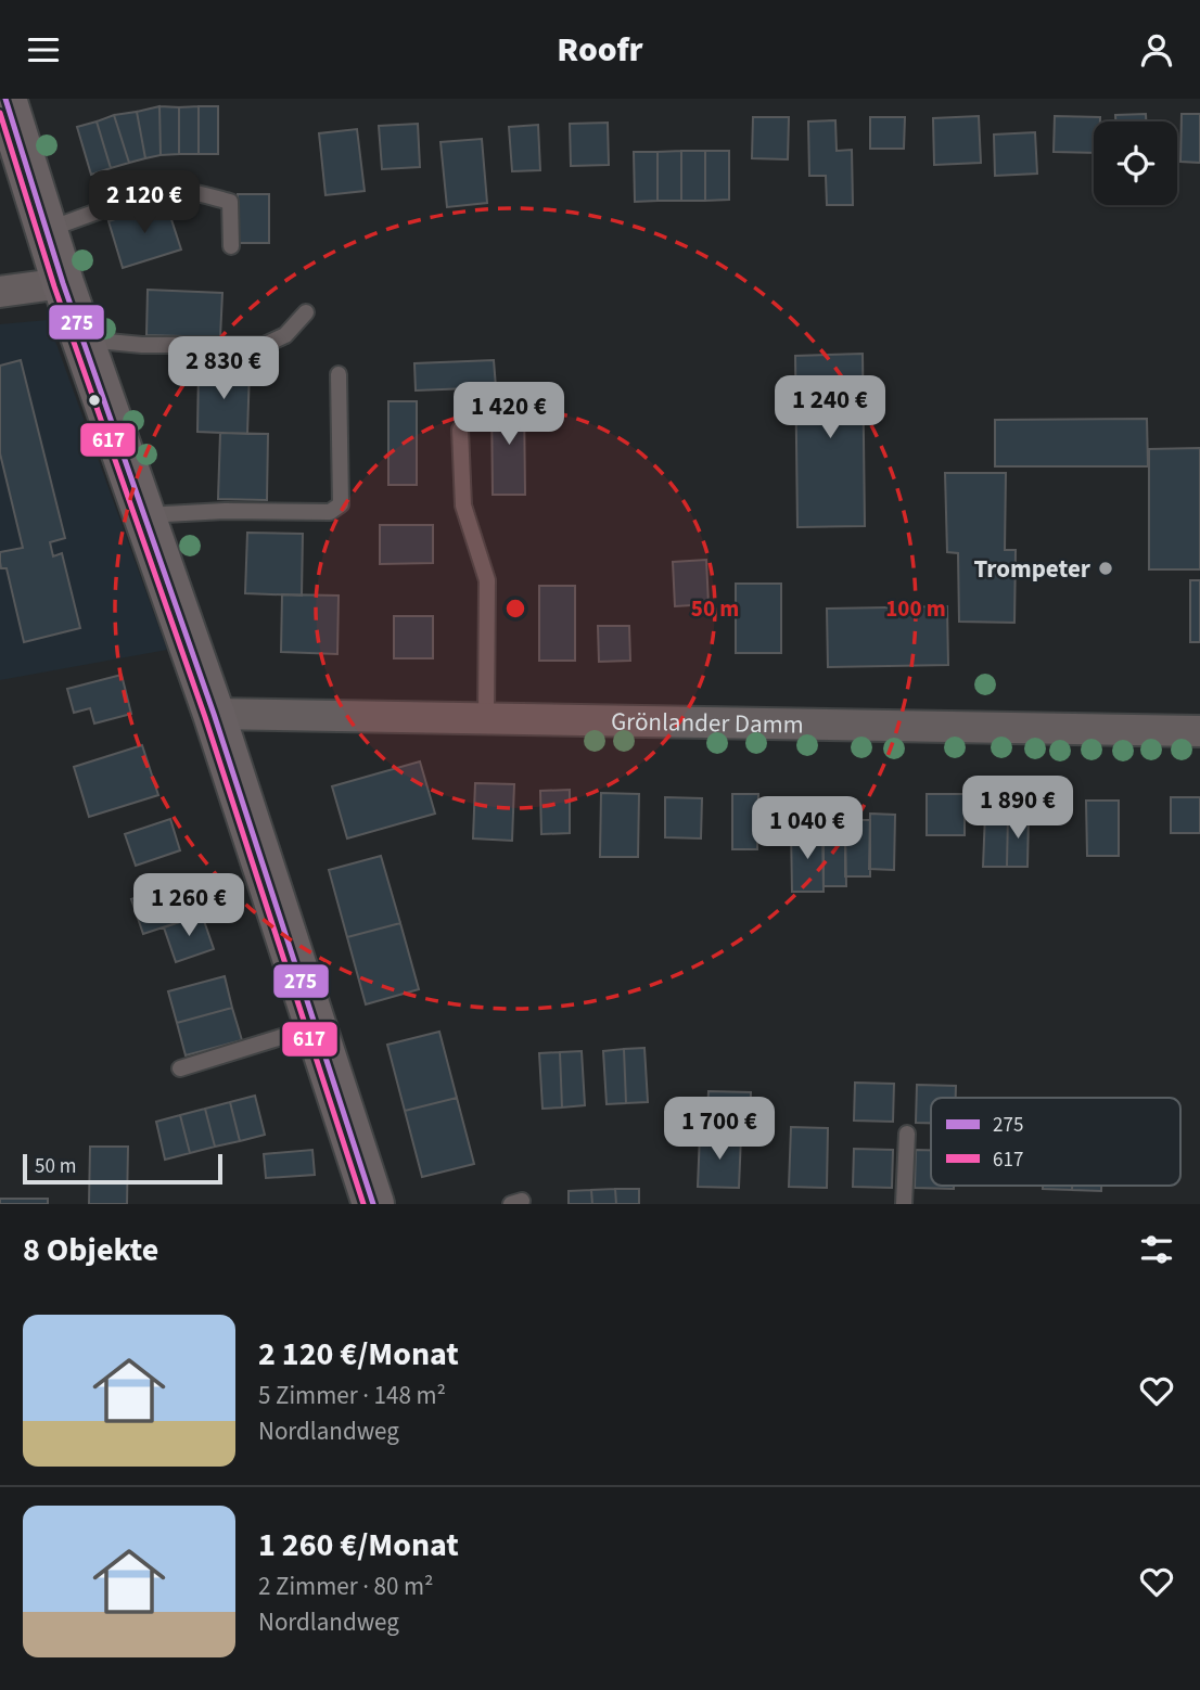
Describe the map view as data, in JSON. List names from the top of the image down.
{
  "streets": {
    "street": ["Grönlander Damm"]
  },
  "places": ["Trompeter"],
  "lines": ["transit line 275", "transit line 617"],
  "legend": ["275", "617"],
  "scale_bar": "50 m",
  "page": {
    "header": "Roofr",
    "price": [
      "2 120 €",
      "2 830 €",
      "1 240 €",
      "1 420 €",
      "1 890 €",
      "1 040 €",
      "1 260 €",
      "1 700 €"
    ],
    "scale": "50 m",
    "heading": "8 Objekte",
    "list": [
      {
        "name": "2 120 €/Monat",
        "note": "5 Zimmer · 148 m² · Nordlandweg"
      },
      {
        "name": "1 260 €/Monat",
        "note": "2 Zimmer · 80 m² · Nordlandweg"
      }
    ]
  },
  "rings": ["50 m", "100 m"]
}
